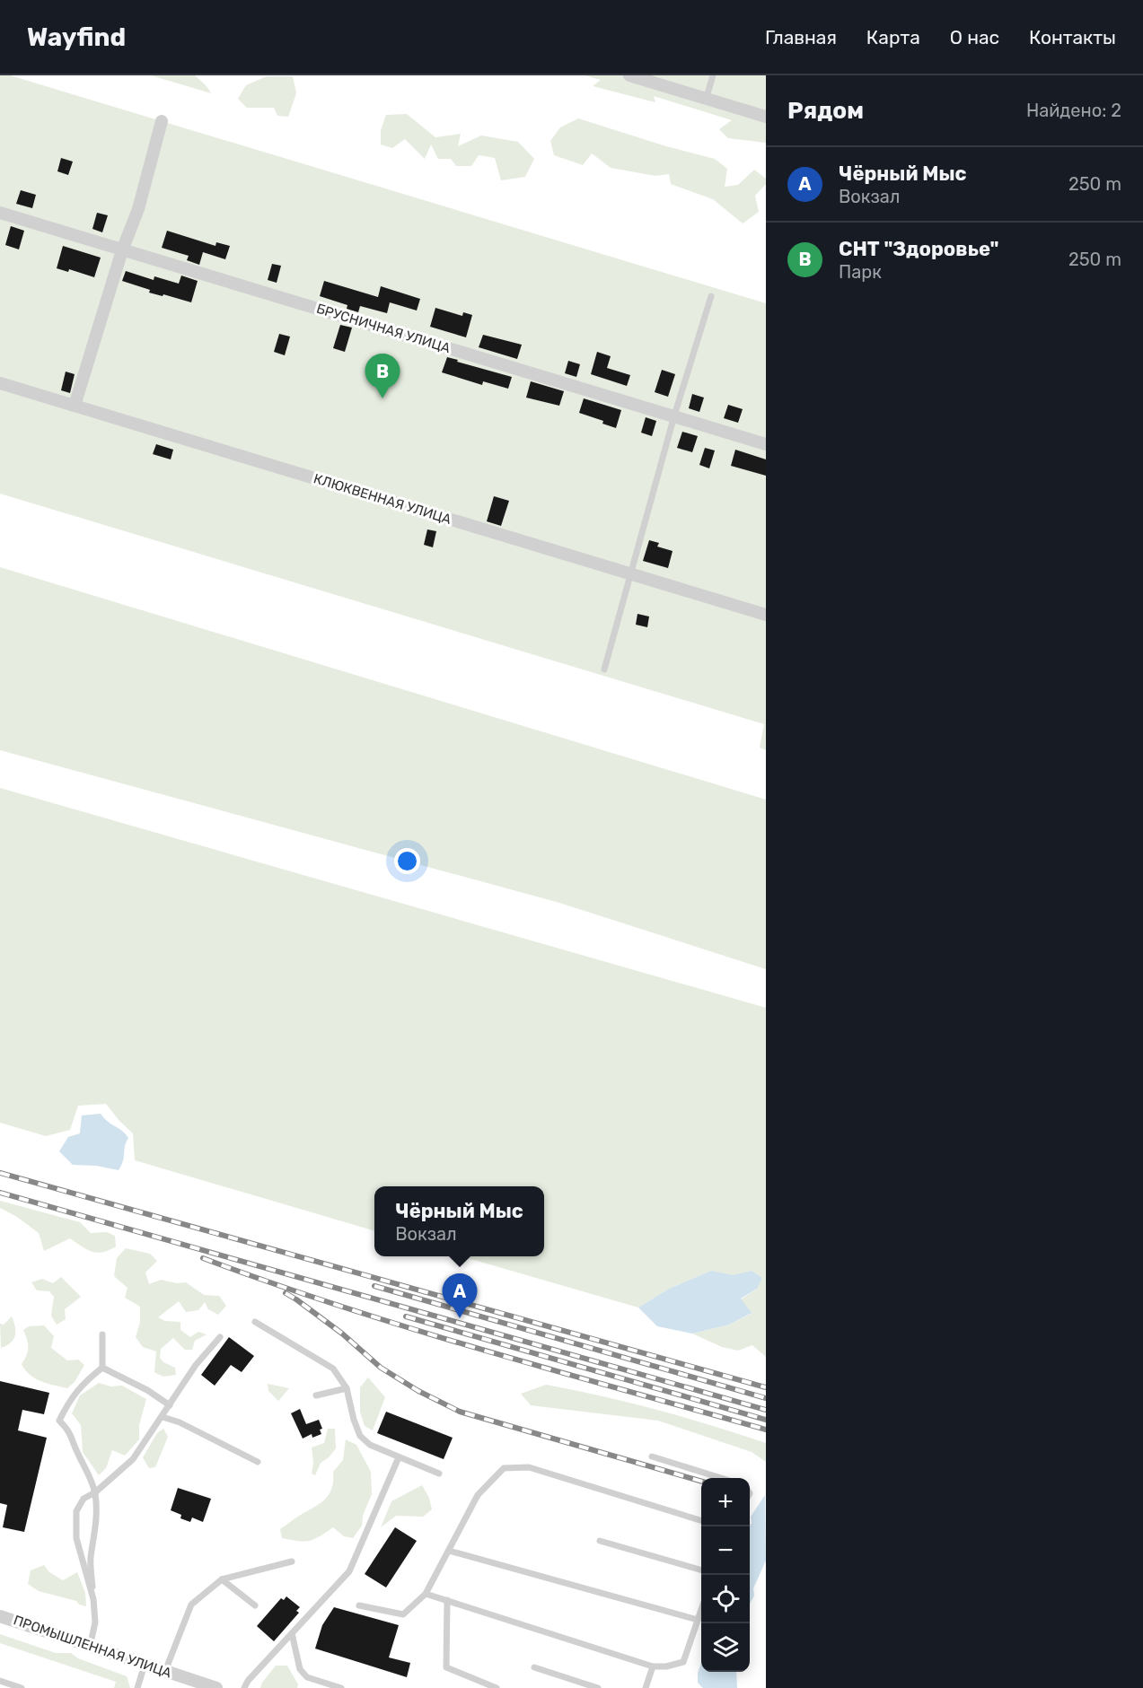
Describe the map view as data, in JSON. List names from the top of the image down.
{
  "streets": {
    "street": ["БРУСНИЧНАЯ УЛИЦА", "КЛЮКВЕННАЯ УЛИЦА", "ПРОМЫШЛЕННАЯ УЛИЦА"]
  },
  "page": {
    "header": "Wayfind",
    "nav": [
      "Главная",
      "Карта",
      "О нас",
      "Контакты"
    ],
    "heading": ["Рядом", "Найдено: 2"],
    "list": [
      {
        "mark": "A",
        "name": "Чёрный Мыс",
        "note": "Вокзал",
        "value": "250 m"
      },
      {
        "mark": "B",
        "name": "СНТ \"Здоровье\"",
        "note": "Парк",
        "value": "250 m"
      }
    ],
    "pins": ["B", "A"],
    "popup": ["Чёрный Мыс", "Вокзал"],
    "map_buttons": ["+", "−"]
  }
}
